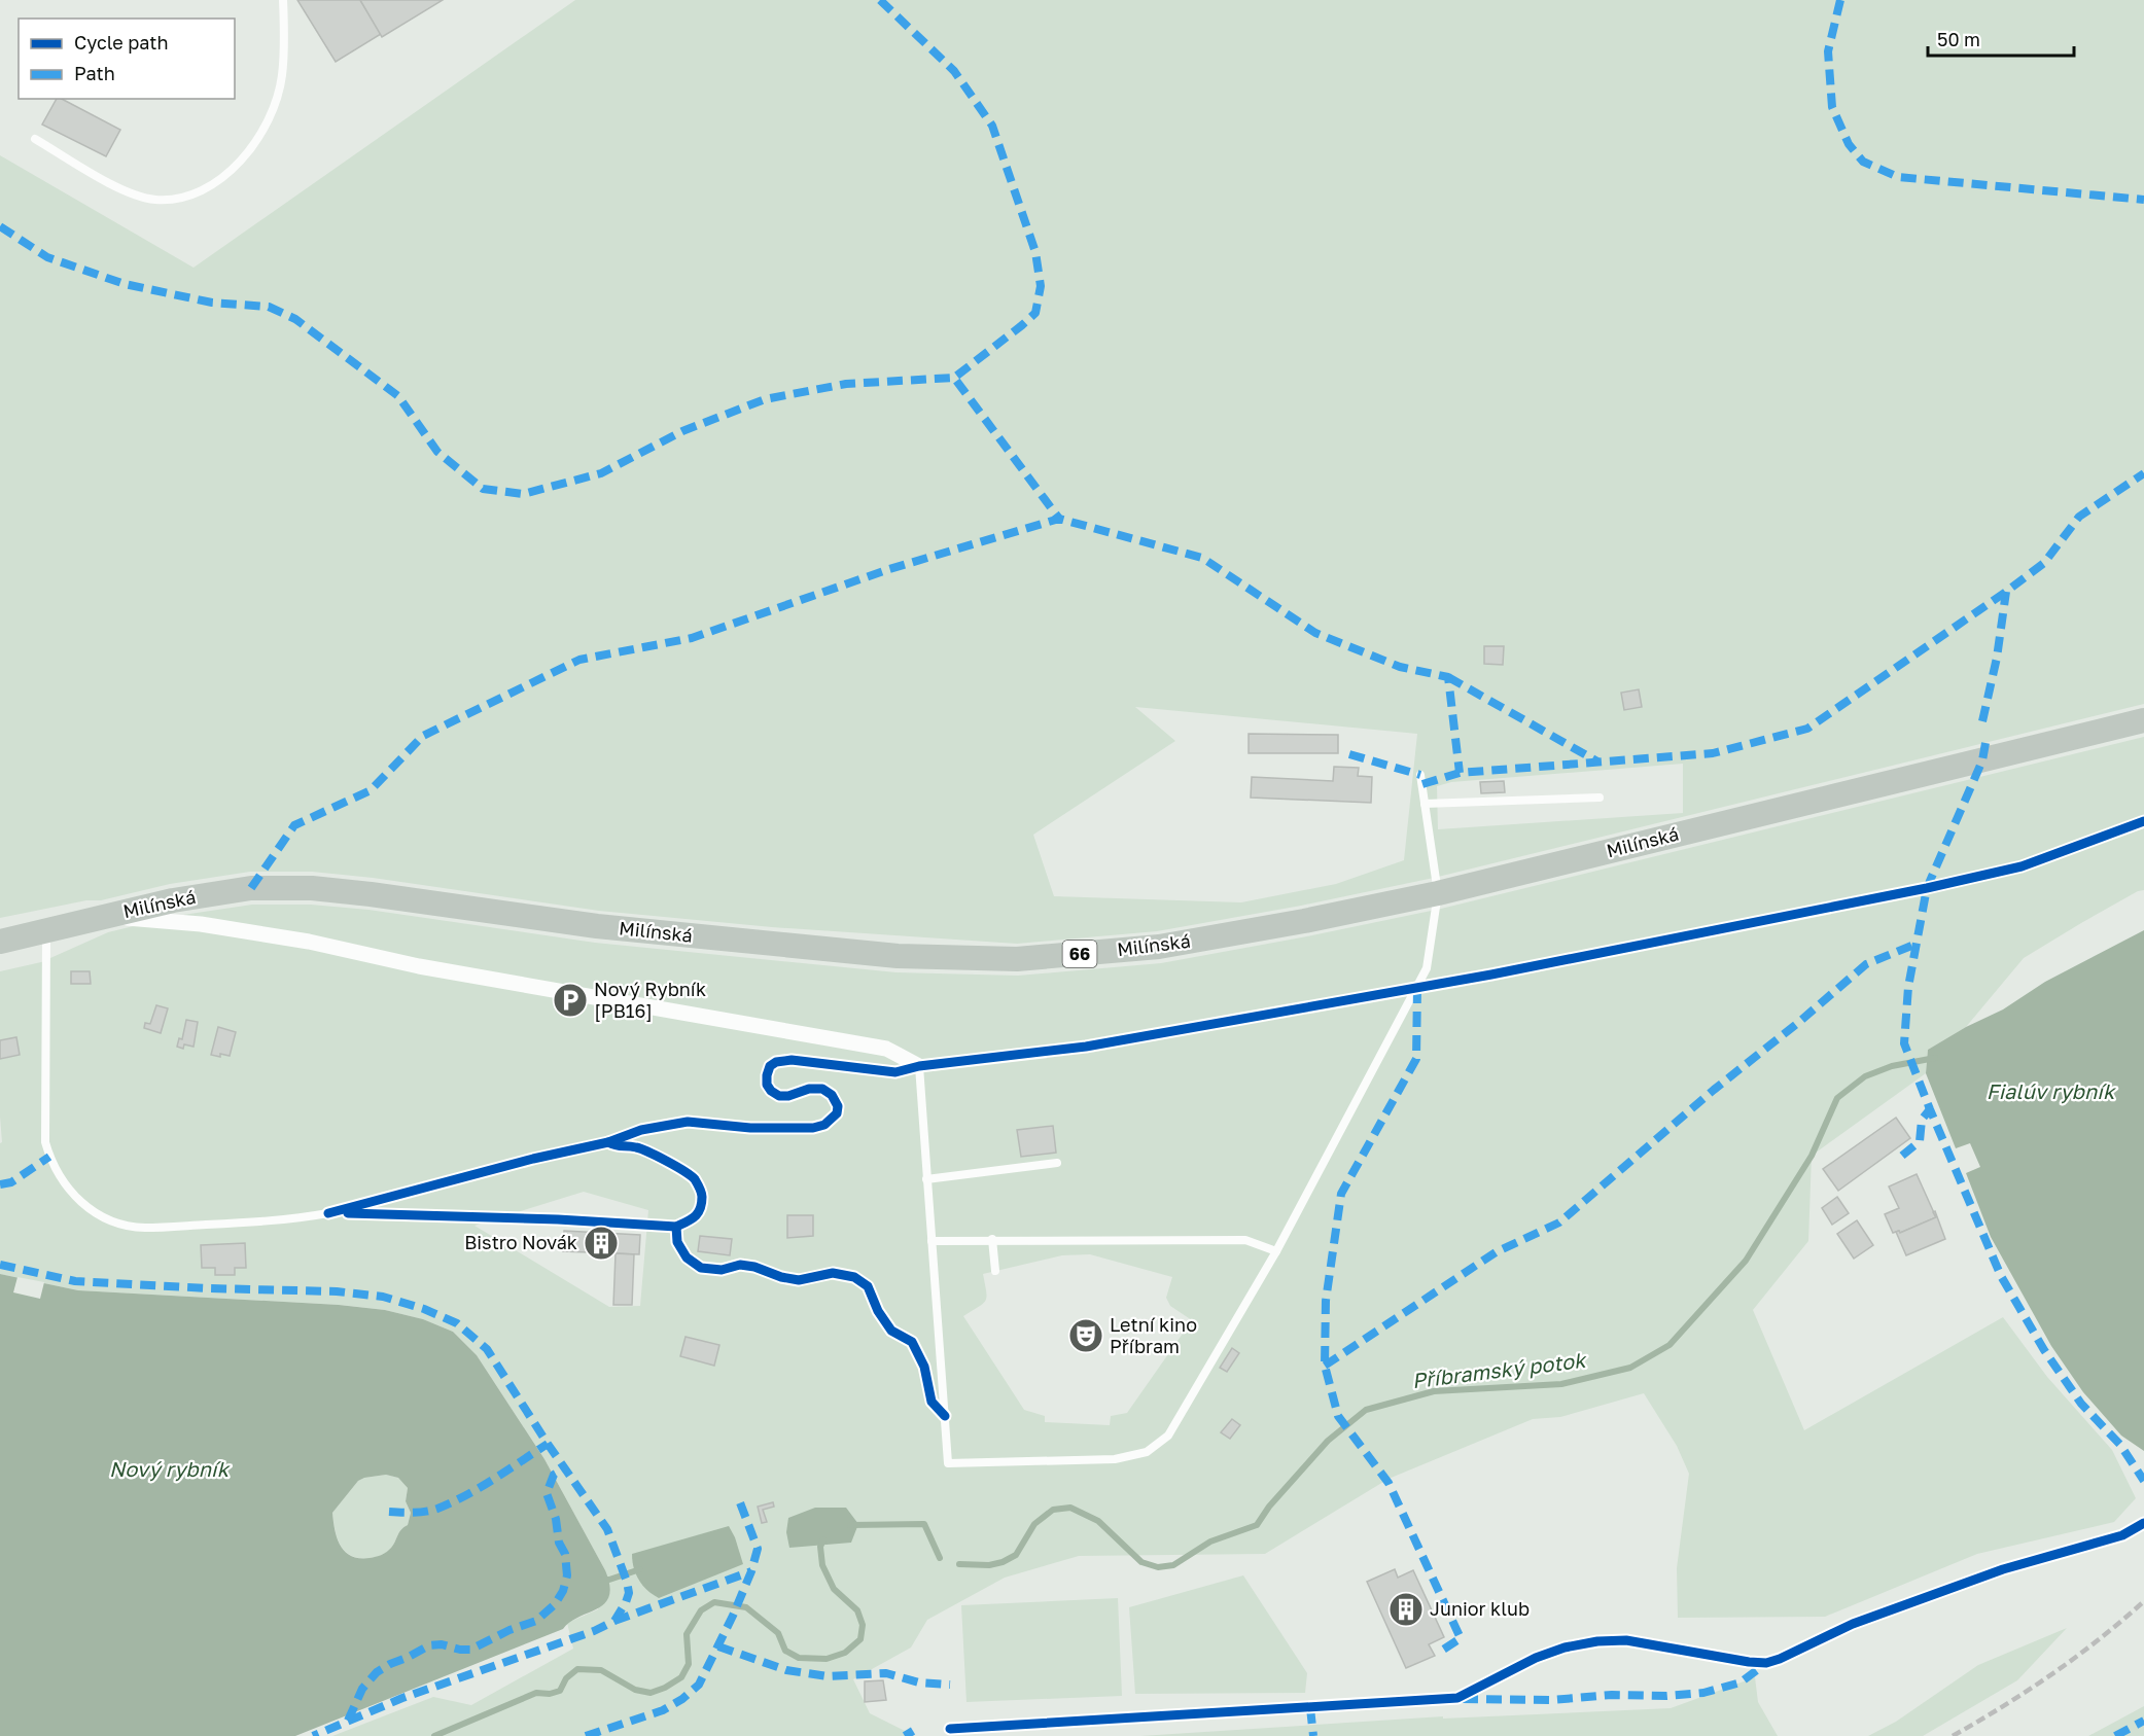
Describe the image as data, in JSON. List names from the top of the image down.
{
  "streets": {
    "main road": ["Milínská", "66"]
  },
  "water": ["Fialúv rybník", "Příbramský potok", "Nový rybník"],
  "places": {
    "parking": ["Nový Rybník [PB16]"],
    "building": ["Bistro Novák", "Junior klub"],
    "theatre": ["Letní kino Příbram"]
  },
  "legend": ["Cycle path", "Path"],
  "scale_bar": "50 m"
}
